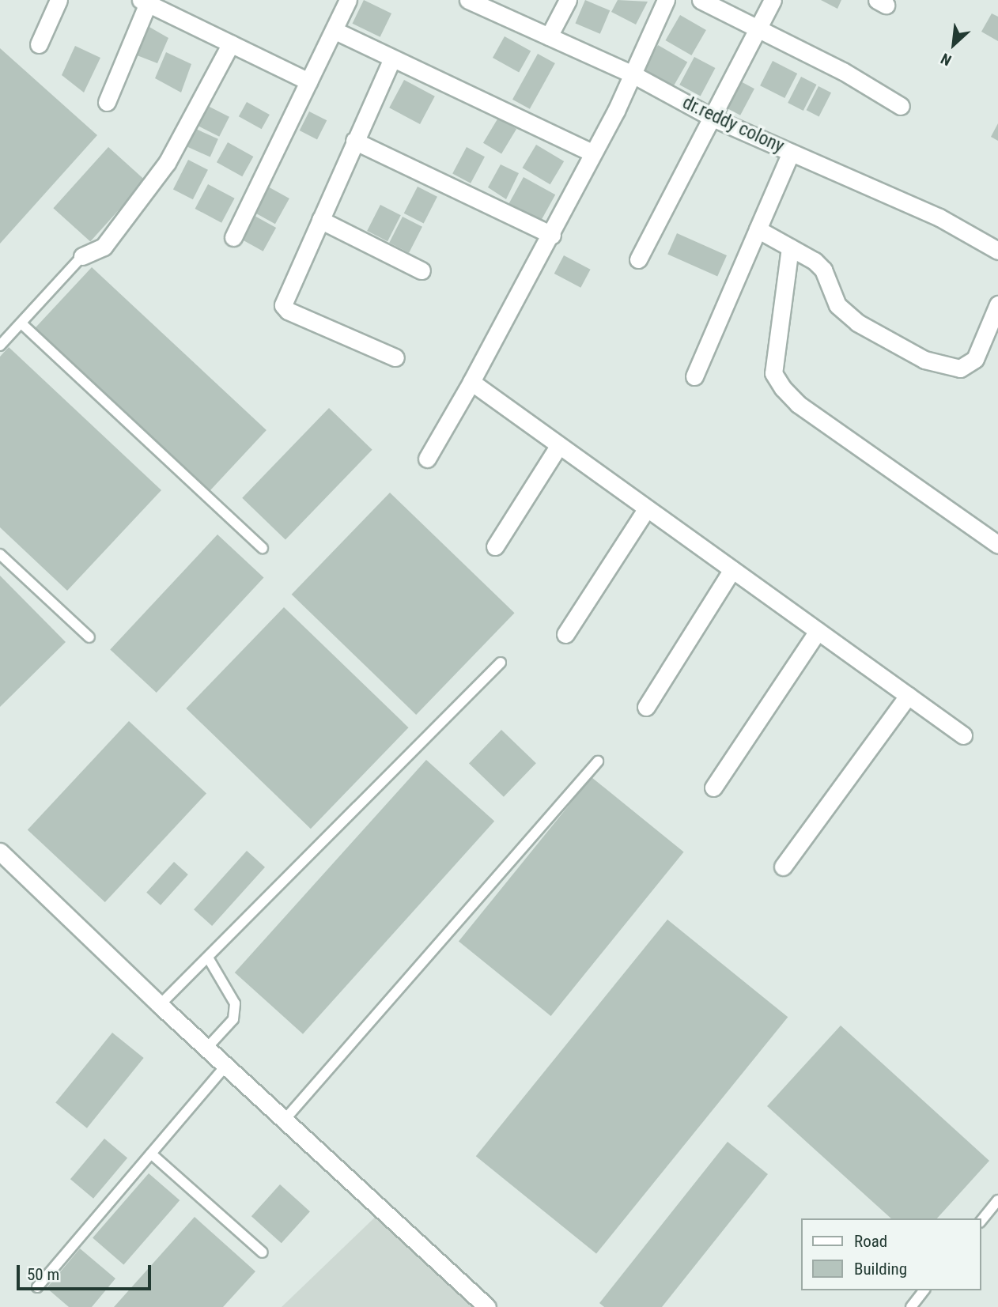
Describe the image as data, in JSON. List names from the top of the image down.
{
  "streets": {
    "street": ["dr.reddy colony"]
  },
  "legend": ["Road", "Building"],
  "scale_bar": "50 m",
  "north": "bottom left"
}
